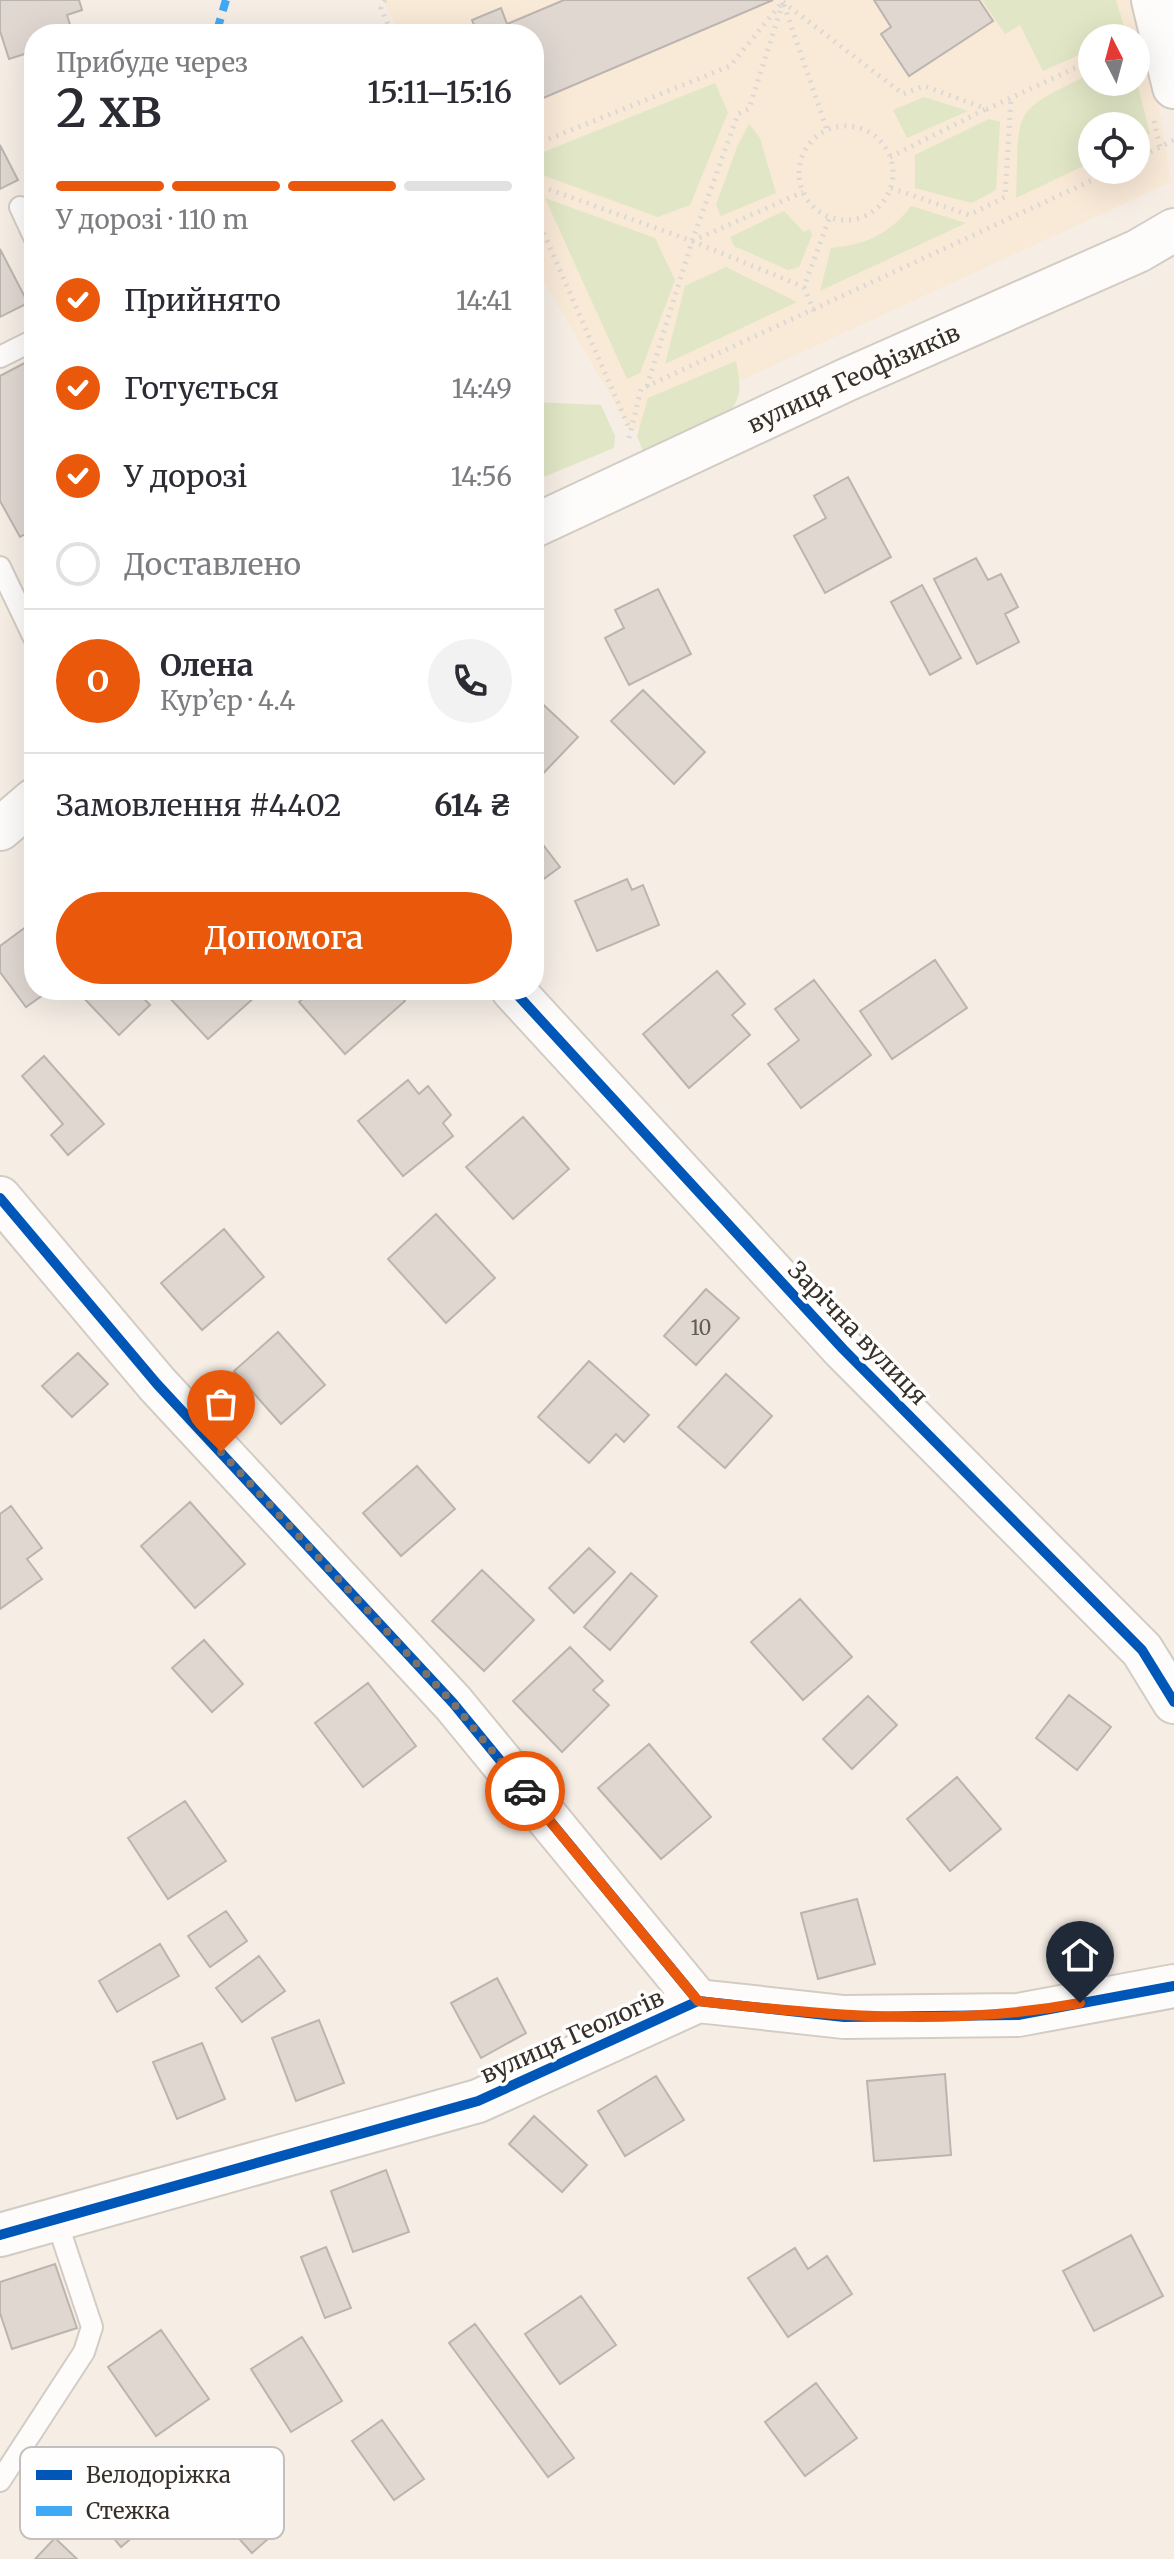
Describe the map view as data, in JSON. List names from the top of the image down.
{
  "streets": {
    "street": ["вулиця Геофізиків", "Зарічна вулиця", "вулиця Геологів"]
  },
  "house_numbers": ["10"],
  "legend": ["Велодоріжка", "Стежка"],
  "north": "top",
  "page": {
    "heading": ["2 хв", "Прибуде через", "15:11–15:16"],
    "panel": [
      "Олена",
      "Кур’єр · 4.4",
      "Замовлення #4402",
      "614 ₴"
    ],
    "bar": "У дорозі · 110 m",
    "list": [
      ["Прийнято", "14:41"],
      ["Готується", "14:49"],
      ["У дорозі", "14:56"],
      "Доставлено"
    ],
    "round": "О",
    "buttons": "Допомога"
  }
}
